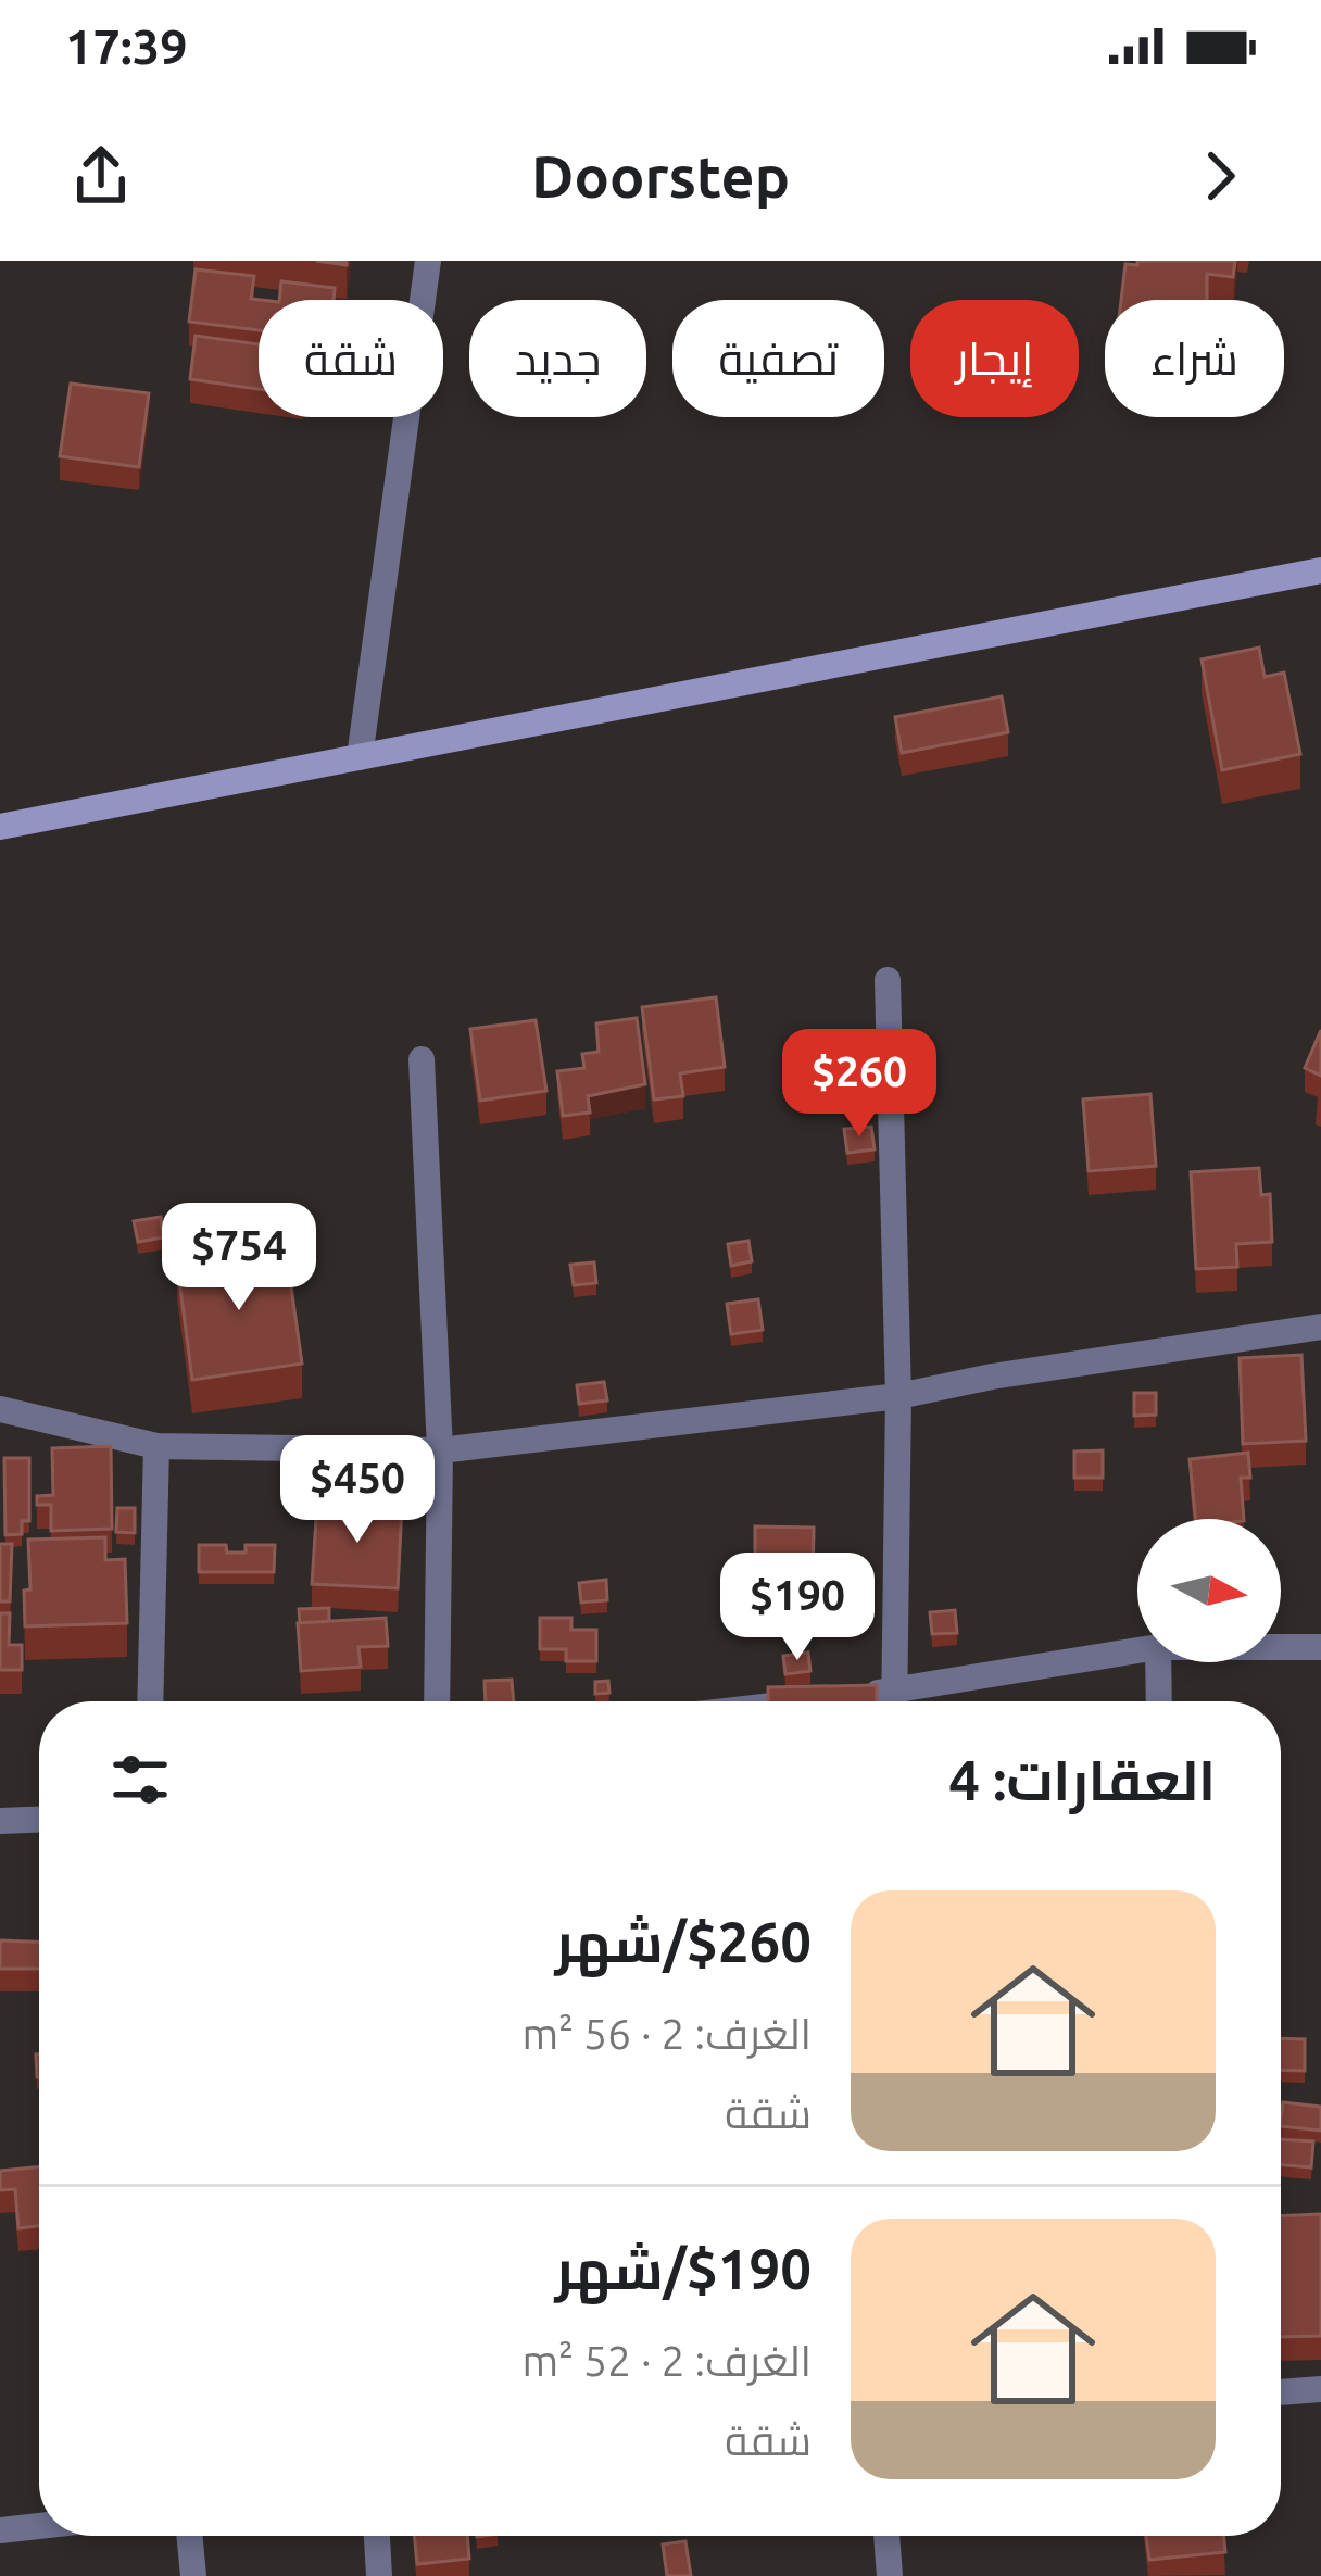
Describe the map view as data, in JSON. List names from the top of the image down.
{
  "north": "right",
  "page": {
    "status": "17:39",
    "header": "Doorstep",
    "chip": [
      "شراء",
      "إيجار",
      "تصفية",
      "جديد",
      "شقة"
    ],
    "price": [
      "$260",
      "$754",
      "$450",
      "$190"
    ],
    "heading": "العقارات: 4",
    "list": [
      {
        "name": "$260/شهر",
        "note": "الغرف: 2 · 56 m² · شقة"
      },
      {
        "name": "$190/شهر",
        "note": "الغرف: 2 · 52 m² · شقة"
      }
    ]
  }
}
